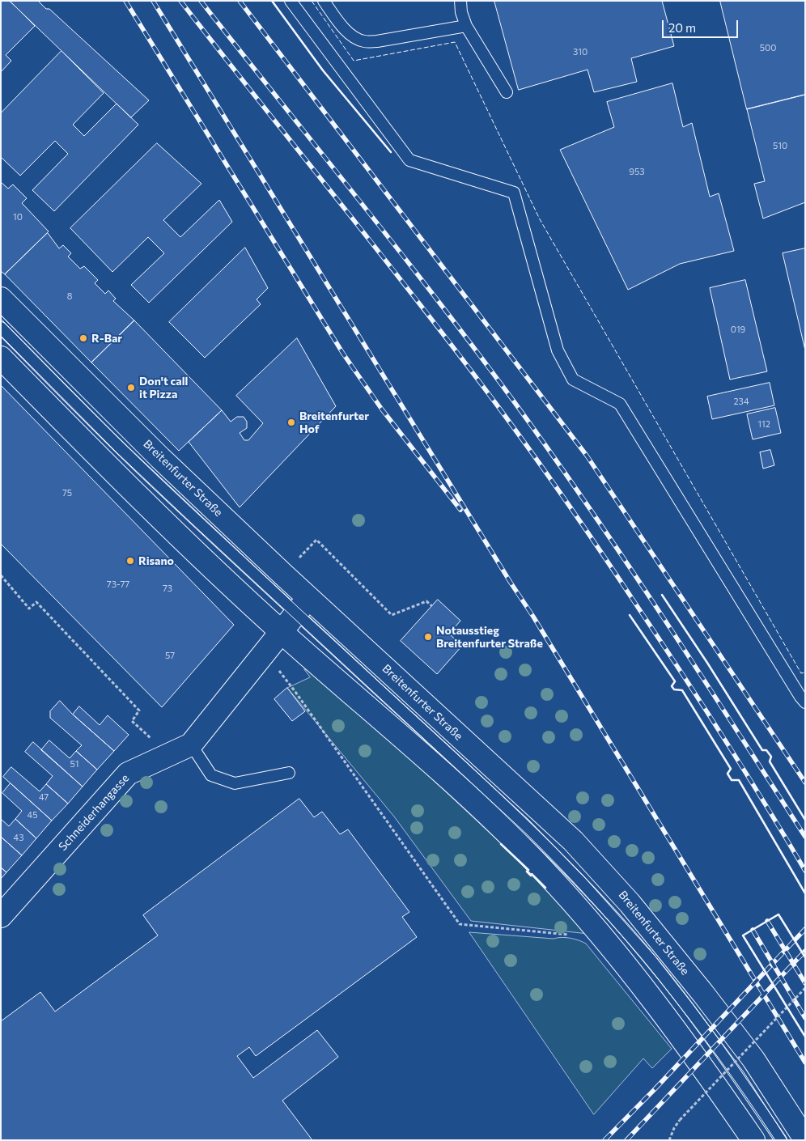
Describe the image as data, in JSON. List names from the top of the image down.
{
  "streets": {
    "main road": ["Breitenfurter Straße", "Schneiderhangasse"]
  },
  "crossings": [
    ["Breitenfurter Straße", "Schneiderhangasse"]
  ],
  "places": [
    "R-Bar",
    "Don't call it Pizza",
    "Breitenfurter Hof",
    "Risano",
    "Notausstieg Breitenfurter Straße"
  ],
  "house_numbers": [
    "500",
    "310",
    "510",
    "953",
    "10",
    "8",
    "019",
    "234",
    "112",
    "75",
    "73-77",
    "73",
    "57",
    "51",
    "47",
    "45",
    "43"
  ],
  "scale_bar": "20 m"
}
